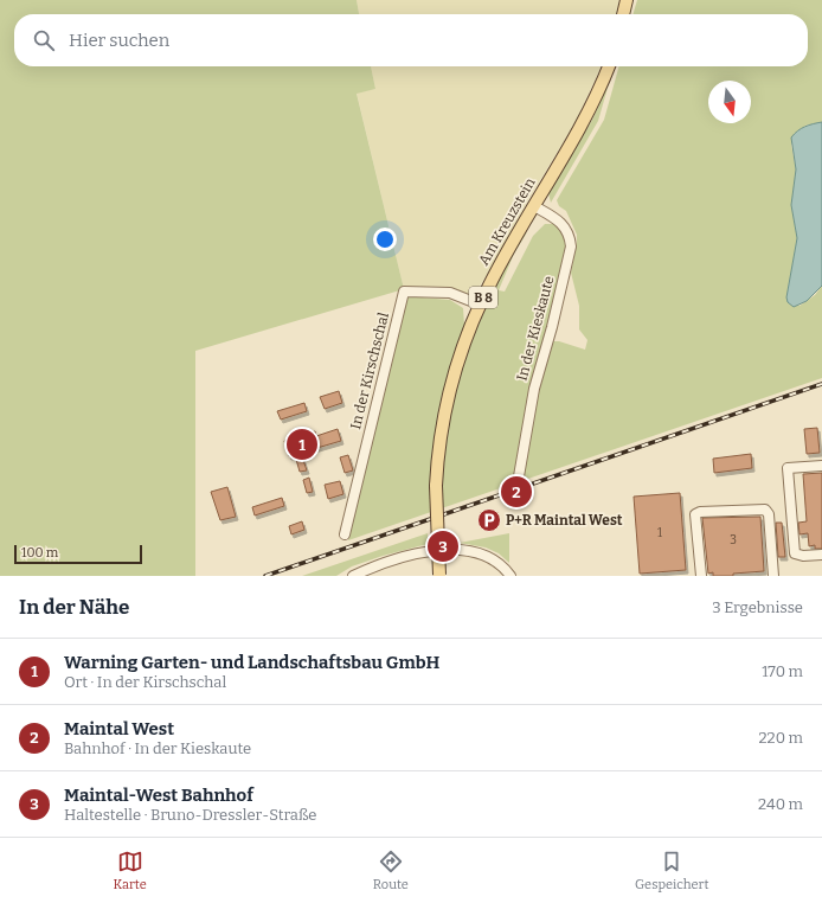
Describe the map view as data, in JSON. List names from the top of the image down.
{
  "streets": {
    "main road": ["Am Kreuzstein", "B 8"],
    "street": ["In der Kieskaute", "In der Kirschschal"]
  },
  "crossings": [
    ["Am Kreuzstein", "In der Kieskaute"],
    ["Am Kreuzstein", "In der Kirschschal"]
  ],
  "places": {
    "parking": ["P+R Maintal West"]
  },
  "house_numbers": ["1", "3"],
  "scale_bar": "100 m",
  "north": "bottom",
  "page": {
    "search": "Hier suchen",
    "pins": ["1", "2", "3"],
    "scale": "100 m",
    "heading": ["In der Nähe", "3 Ergebnisse"],
    "list": [
      {
        "mark": "1",
        "name": "Warning Garten- und Landschaftsbau GmbH",
        "note": "Ort · In der Kirschschal",
        "value": "170 m"
      },
      {
        "mark": "2",
        "name": "Maintal West",
        "note": "Bahnhof · In der Kieskaute",
        "value": "220 m"
      },
      {
        "mark": "3",
        "name": "Maintal-West Bahnhof",
        "note": "Haltestelle · Bruno-Dressler-Straße",
        "value": "240 m"
      }
    ],
    "nav": ["Karte", "Route", "Gespeichert"]
  }
}
